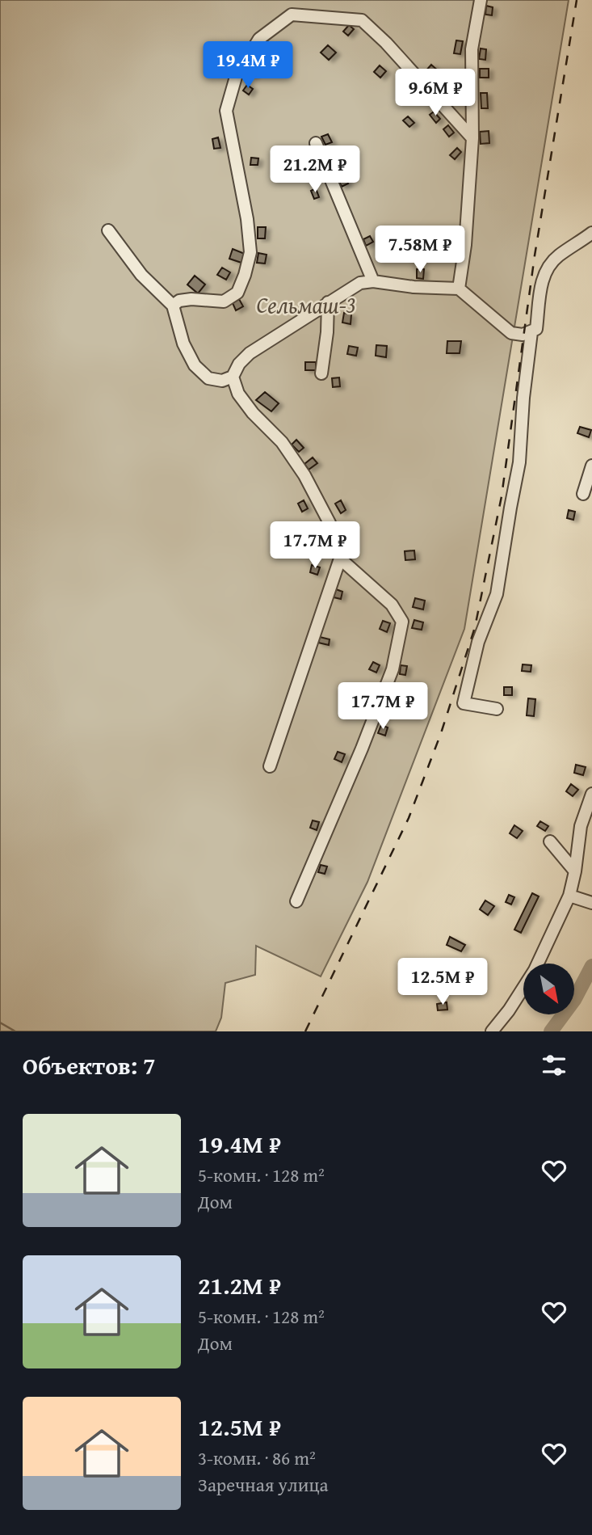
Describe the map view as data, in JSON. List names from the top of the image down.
{
  "parks": ["Сельмаш-3"],
  "north": "bottom right",
  "page": {
    "price": [
      "19.4M ₽",
      "9.6M ₽",
      "21.2M ₽",
      "7.58M ₽",
      "17.7M ₽",
      "17.7M ₽",
      "12.5M ₽"
    ],
    "heading": "Объектов: 7",
    "list": [
      {
        "name": "19.4M ₽",
        "note": "5-комн. · 128 m² · Дом"
      },
      {
        "name": "21.2M ₽",
        "note": "5-комн. · 128 m² · Дом"
      },
      {
        "name": "12.5M ₽",
        "note": "3-комн. · 86 m² · Заречная улица"
      }
    ]
  }
}
